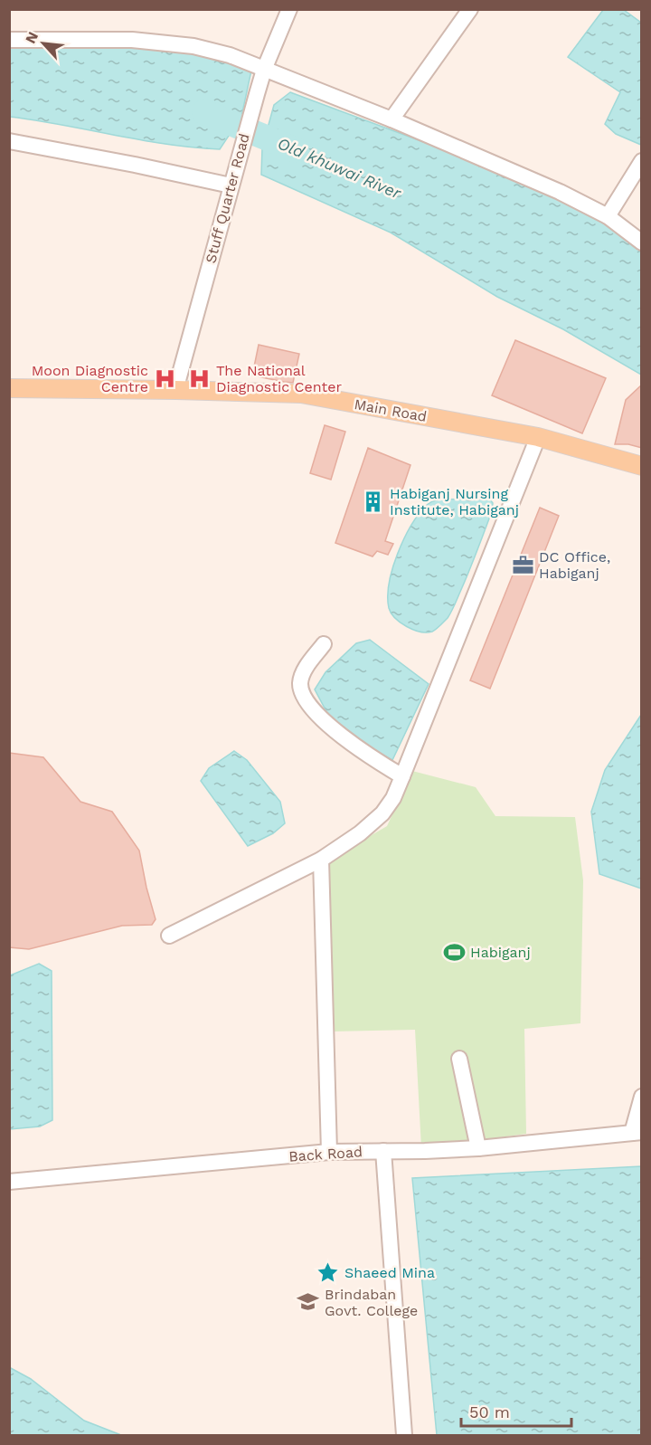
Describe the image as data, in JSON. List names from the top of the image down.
{
  "streets": {
    "main road": ["Main Road"],
    "street": ["Stuff Quarter Road", "Back Road"]
  },
  "crossings": [
    ["Stuff Quarter Road", "Main Road"]
  ],
  "water": ["Old khuwai River"],
  "places": {
    "hospital": ["Moon Diagnostic Centre", "The National Diagnostic Center"],
    "building": ["Habiganj Nursing Institute, Habiganj"],
    "office": ["DC Office, Habiganj"],
    "sports": ["Habiganj"],
    "place": ["Shaeed Mina"],
    "school or university": ["Brindaban Govt. College"]
  },
  "scale_bar": "50 m",
  "north": "top left"
}
